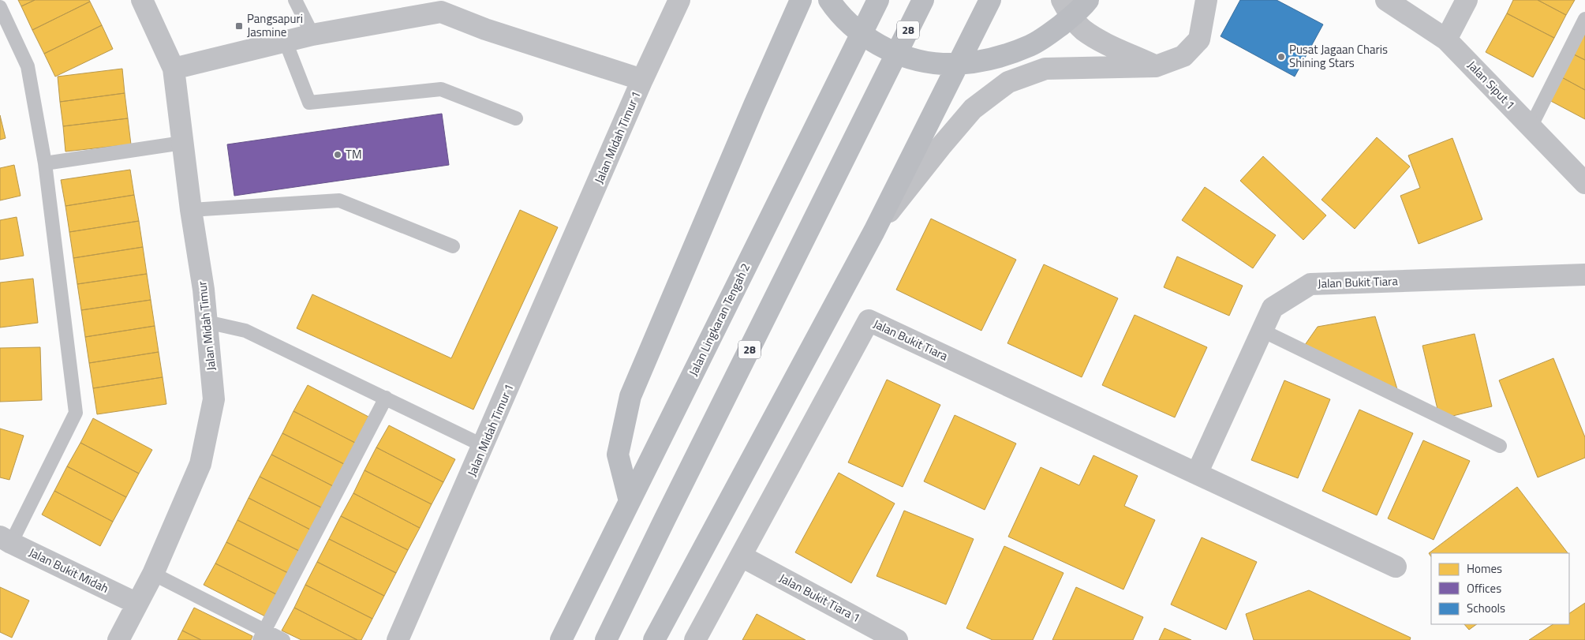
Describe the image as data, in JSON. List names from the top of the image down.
{
  "streets": {
    "highway": ["28", "Jalan Lingkaran Tengah 2"],
    "street": [
      "Jalan Siput 1",
      "Jalan Midah Timur 1",
      "Jalan Bukit Tiara",
      "Jalan Midah Timur",
      "Jalan Bukit Midah",
      "Jalan Bukit Tiara 1"
    ]
  },
  "crossings": [
    ["Jalan Midah Timur 1", "Jalan Midah Timur"],
    ["Jalan Bukit Tiara", "Jalan Bukit Tiara 1"],
    ["Jalan Midah Timur", "Jalan Bukit Midah"]
  ],
  "places": {
    "transit": ["Pangsapuri Jasmine"],
    "other": ["Pusat Jagaan Charis Shining Stars", "TM"]
  },
  "legend": ["Homes", "Offices", "Schools"]
}
